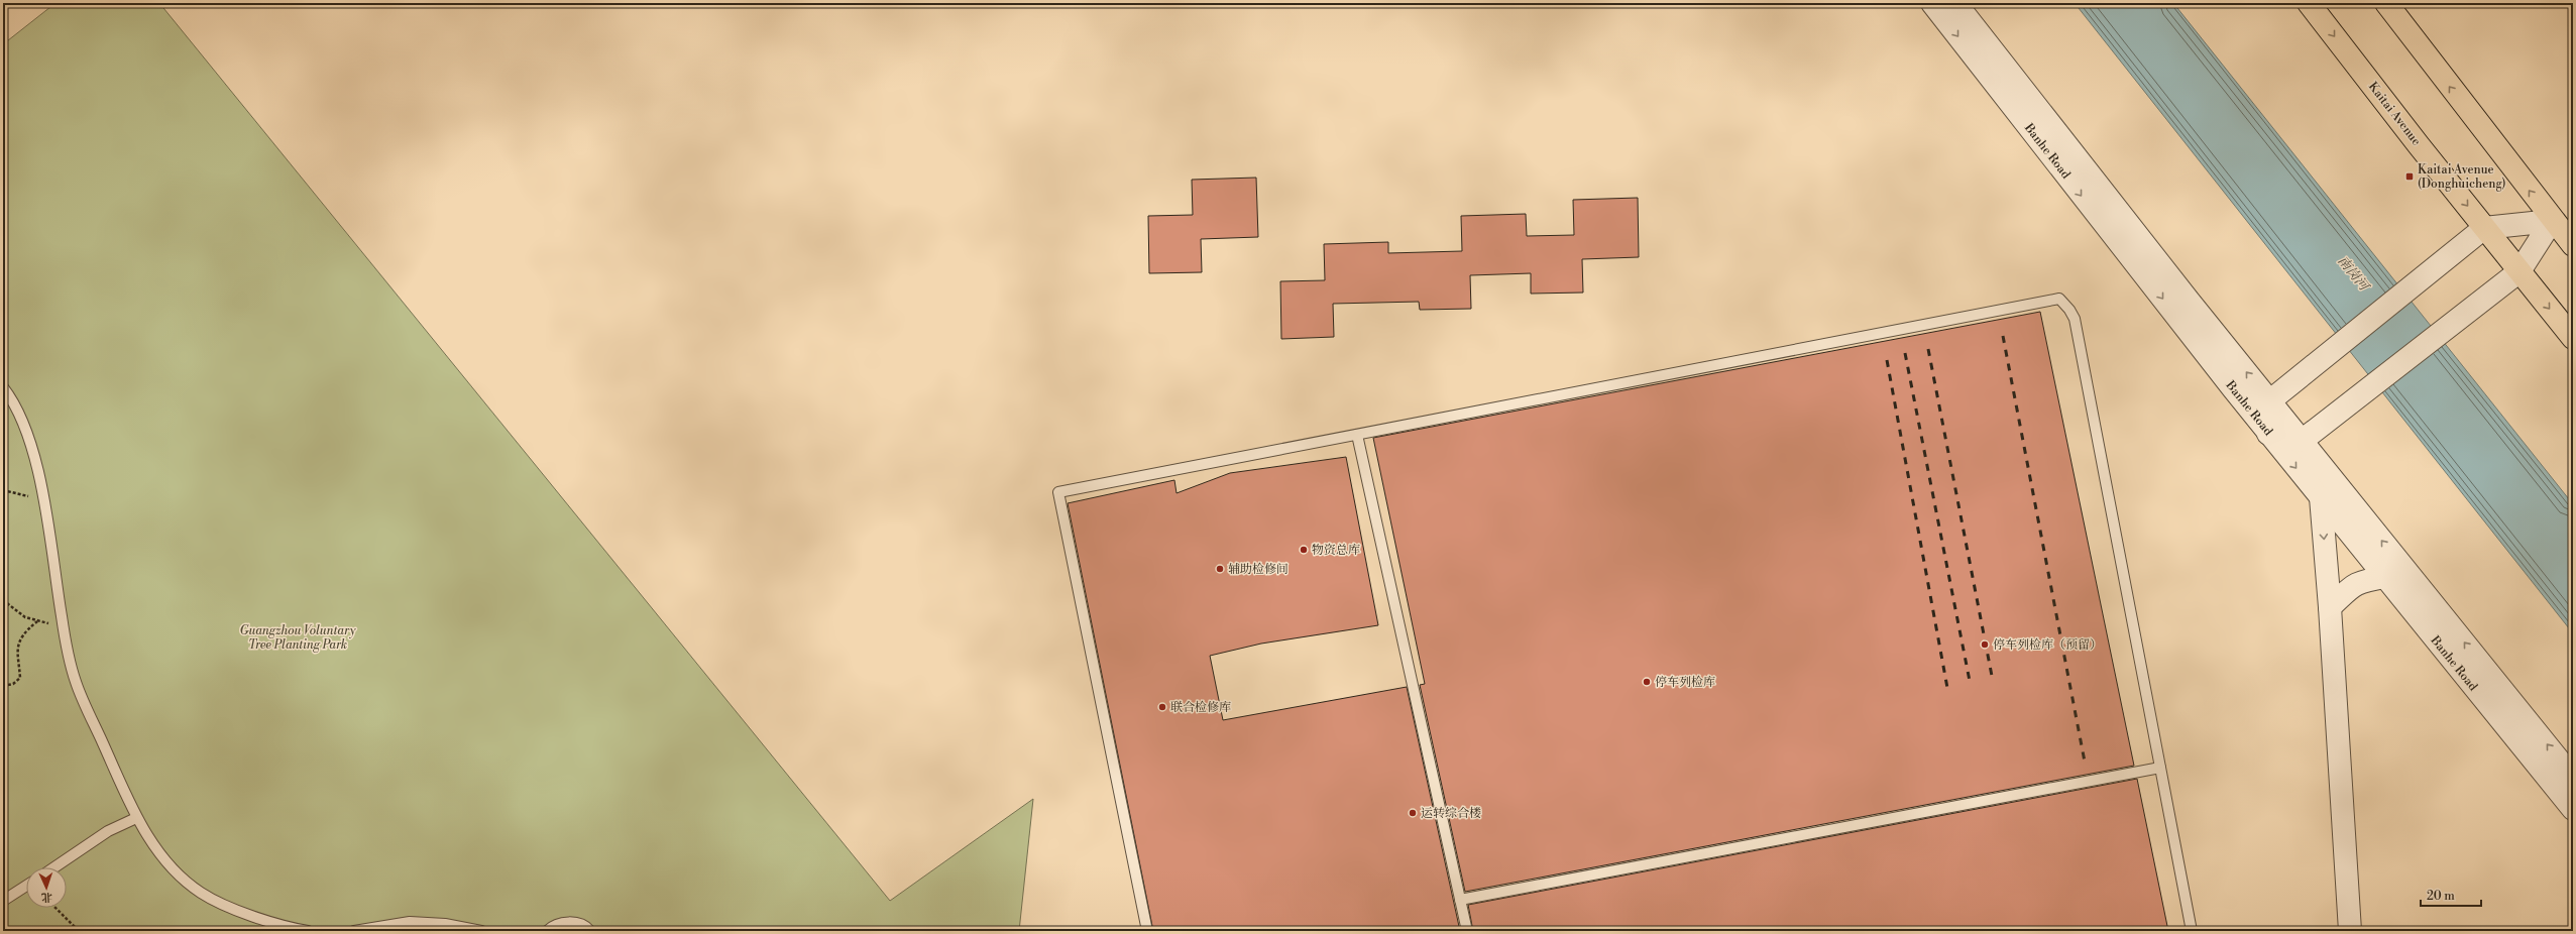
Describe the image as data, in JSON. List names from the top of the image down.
{
  "streets": {
    "main road": ["Kaitai Avenue"],
    "street": ["Banhe Road"]
  },
  "water": ["南岗河"],
  "parks": ["Guangzhou Voluntary Tree Planting Park"],
  "places": {
    "transit": ["Kaitai Avenue (Donghuicheng)"],
    "other": [
      "物资总库",
      "辅助检修间",
      "停车列检库（预留）",
      "停车列检库",
      "联合检修库",
      "运转综合楼"
    ]
  },
  "scale_bar": "20 m",
  "north": "bottom"
}
